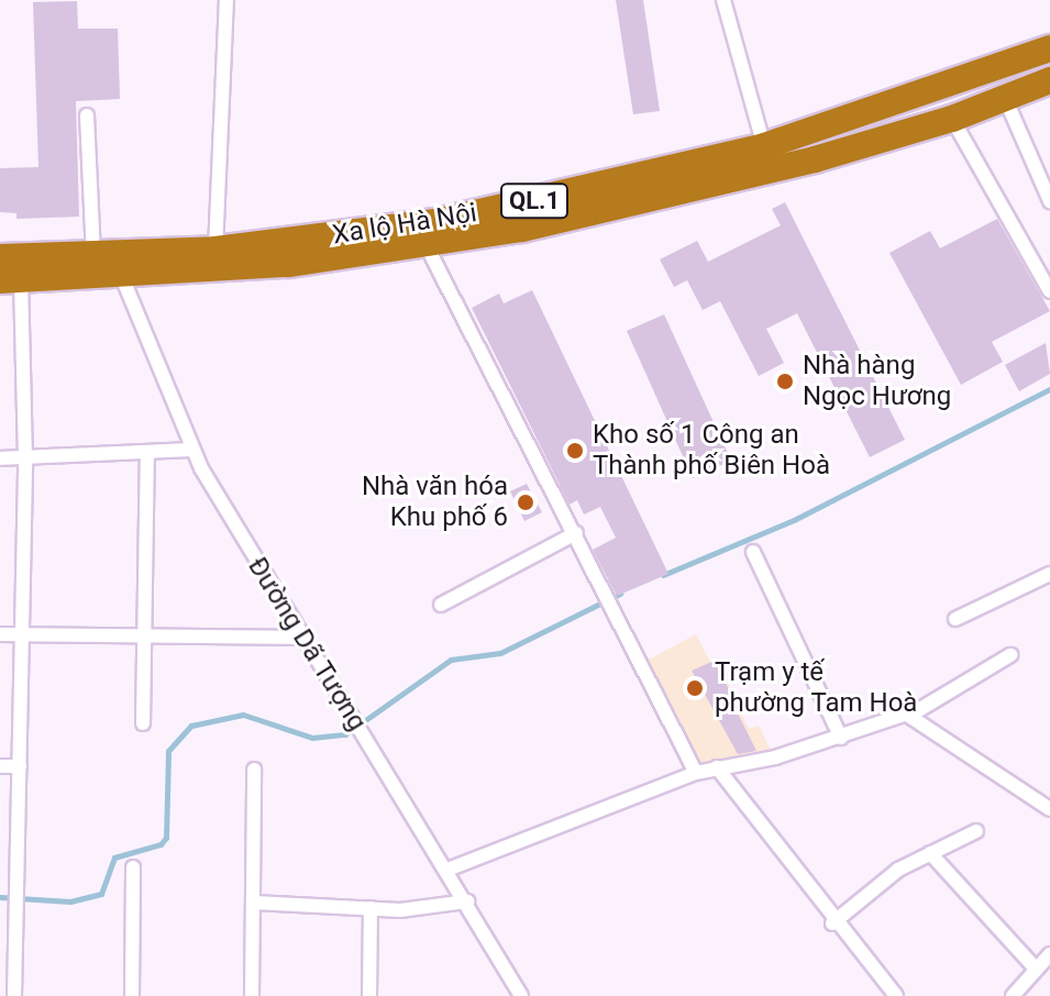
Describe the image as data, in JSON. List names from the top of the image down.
{
  "streets": {
    "highway": ["QL.1", "Xa lộ Hà Nội"],
    "street": ["Đường Dã Tượng"]
  },
  "places": [
    "Nhà hàng Ngọc Hương",
    "Kho số 1 Công an Thành phố Biên Hoà",
    "Nhà văn hóa Khu phố 6",
    "Trạm y tế phường Tam Hoà"
  ]
}
